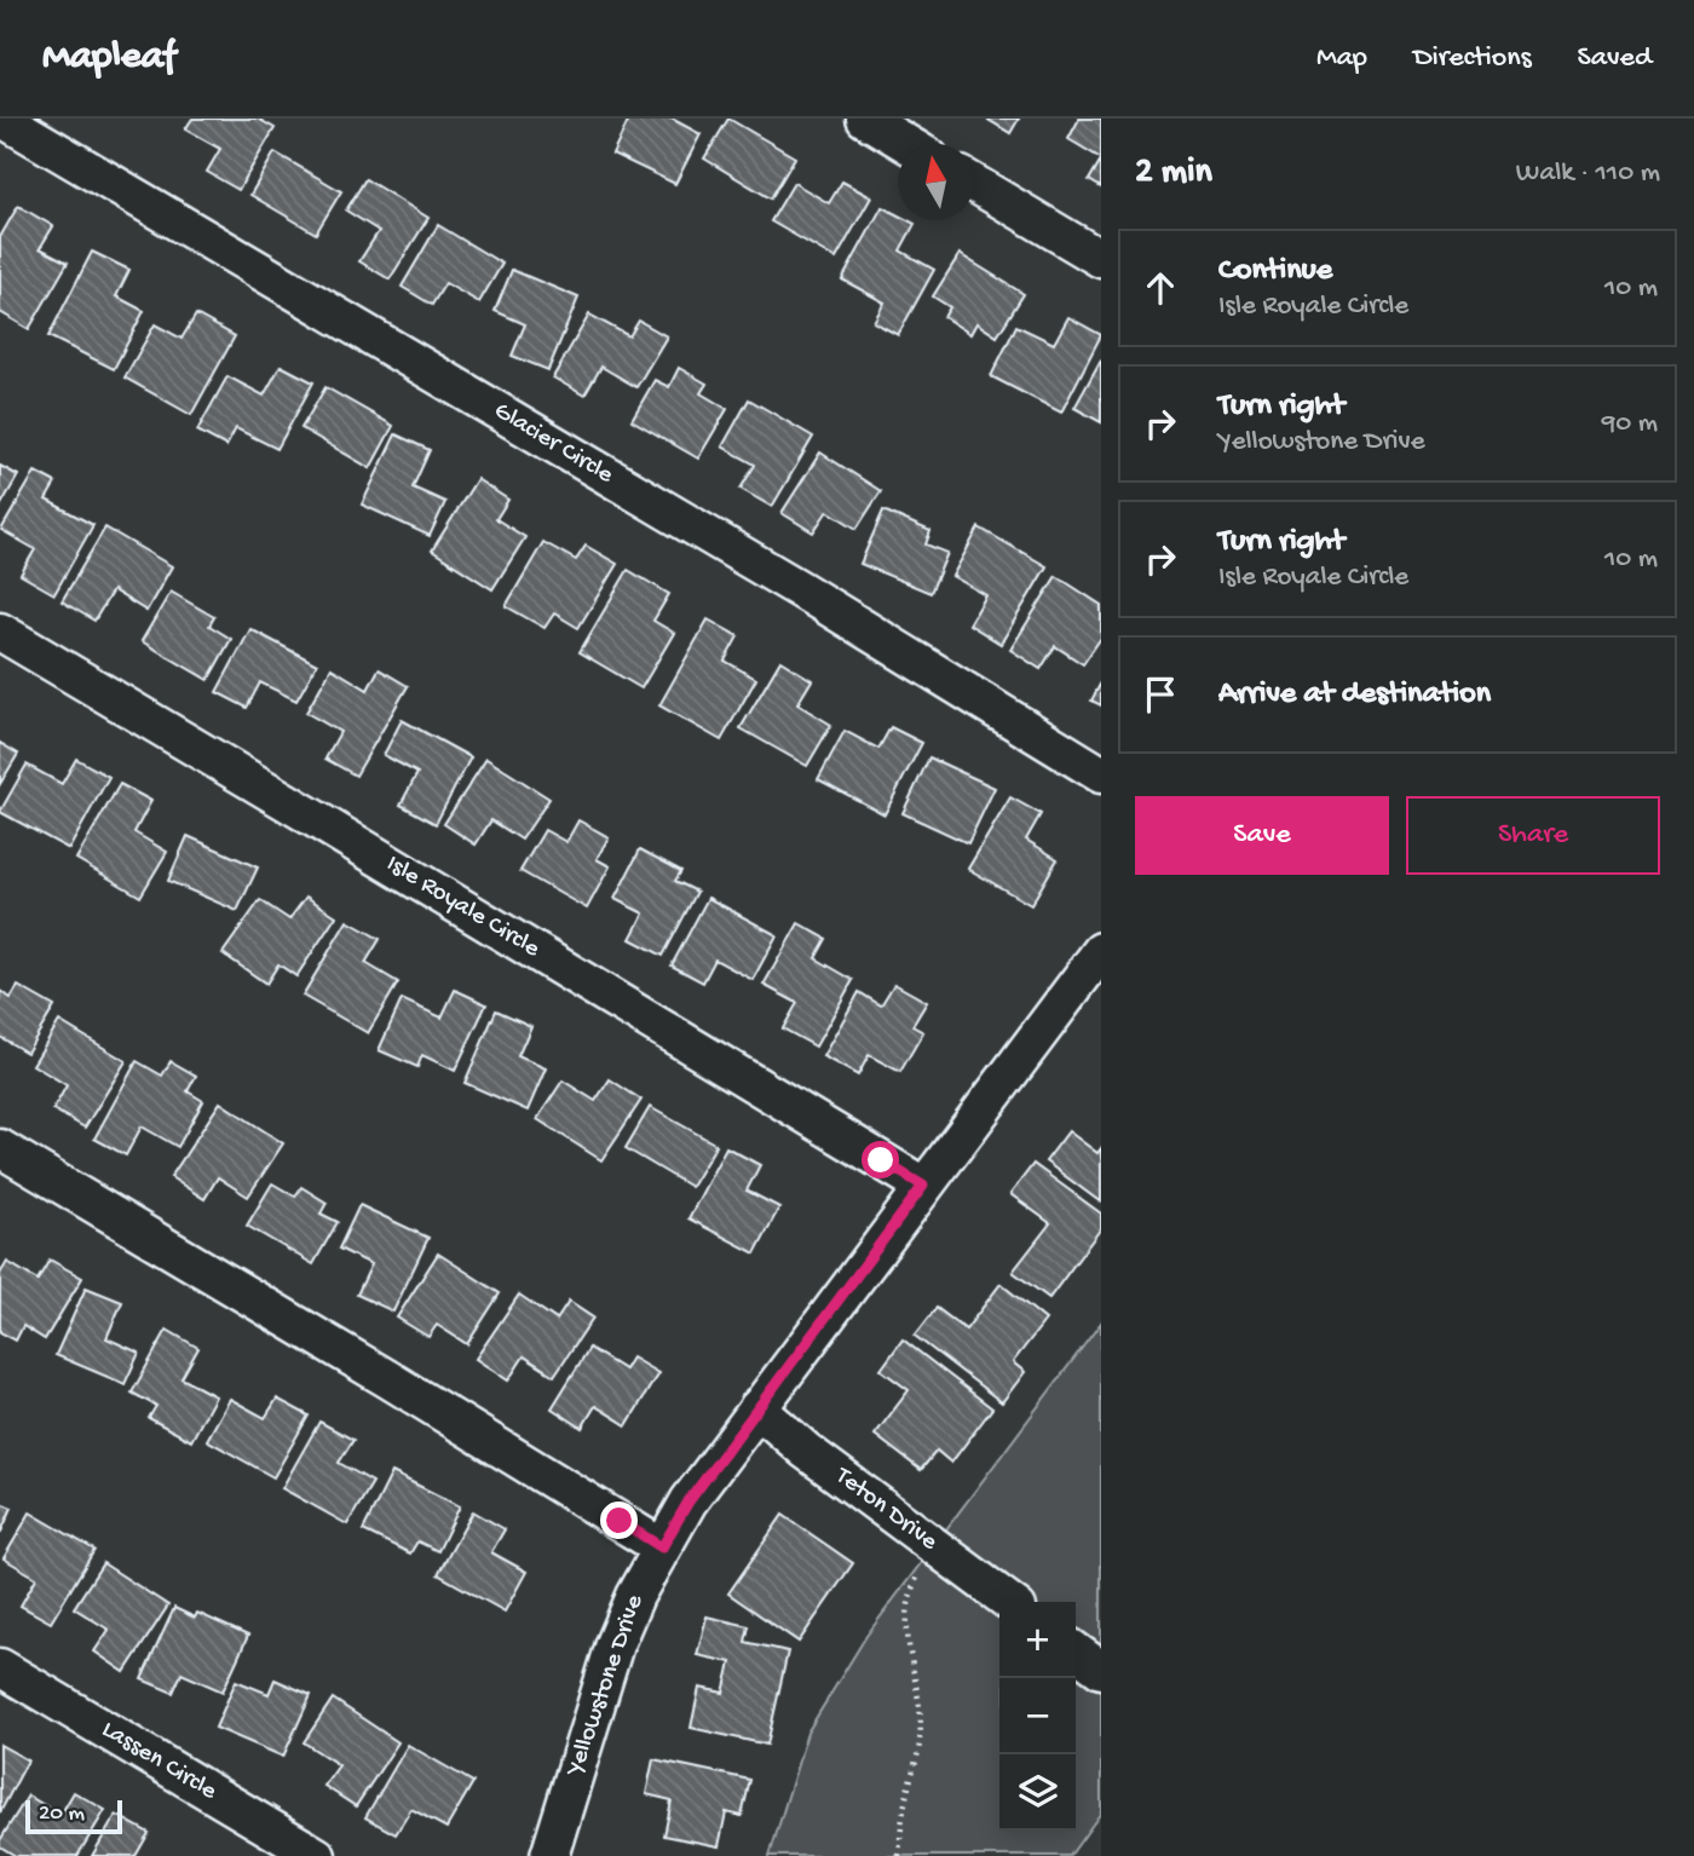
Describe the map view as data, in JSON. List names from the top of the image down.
{
  "streets": {
    "street": [
      "Glacier Circle",
      "Isle Royale Circle",
      "Teton Drive",
      "Yellowstone Drive",
      "Lassen Circle"
    ]
  },
  "crossings": [
    ["Isle Royale Circle", "Yellowstone Drive"],
    ["Teton Drive", "Yellowstone Drive"]
  ],
  "scale_bar": "20 m",
  "north": "top",
  "page": {
    "header": "Mapleaf",
    "nav": ["Map", "Directions", "Saved"],
    "heading": ["2 min", "Walk · 110 m"],
    "list": [
      ["Continue", "Isle Royale Circle", "10 m"],
      ["Turn right", "Yellowstone Drive", "90 m"],
      ["Turn right", "Isle Royale Circle", "10 m"],
      "Arrive at destination"
    ],
    "buttons": ["Save", "Share"],
    "map_buttons": ["+", "−"],
    "scale": "20 m"
  }
}
